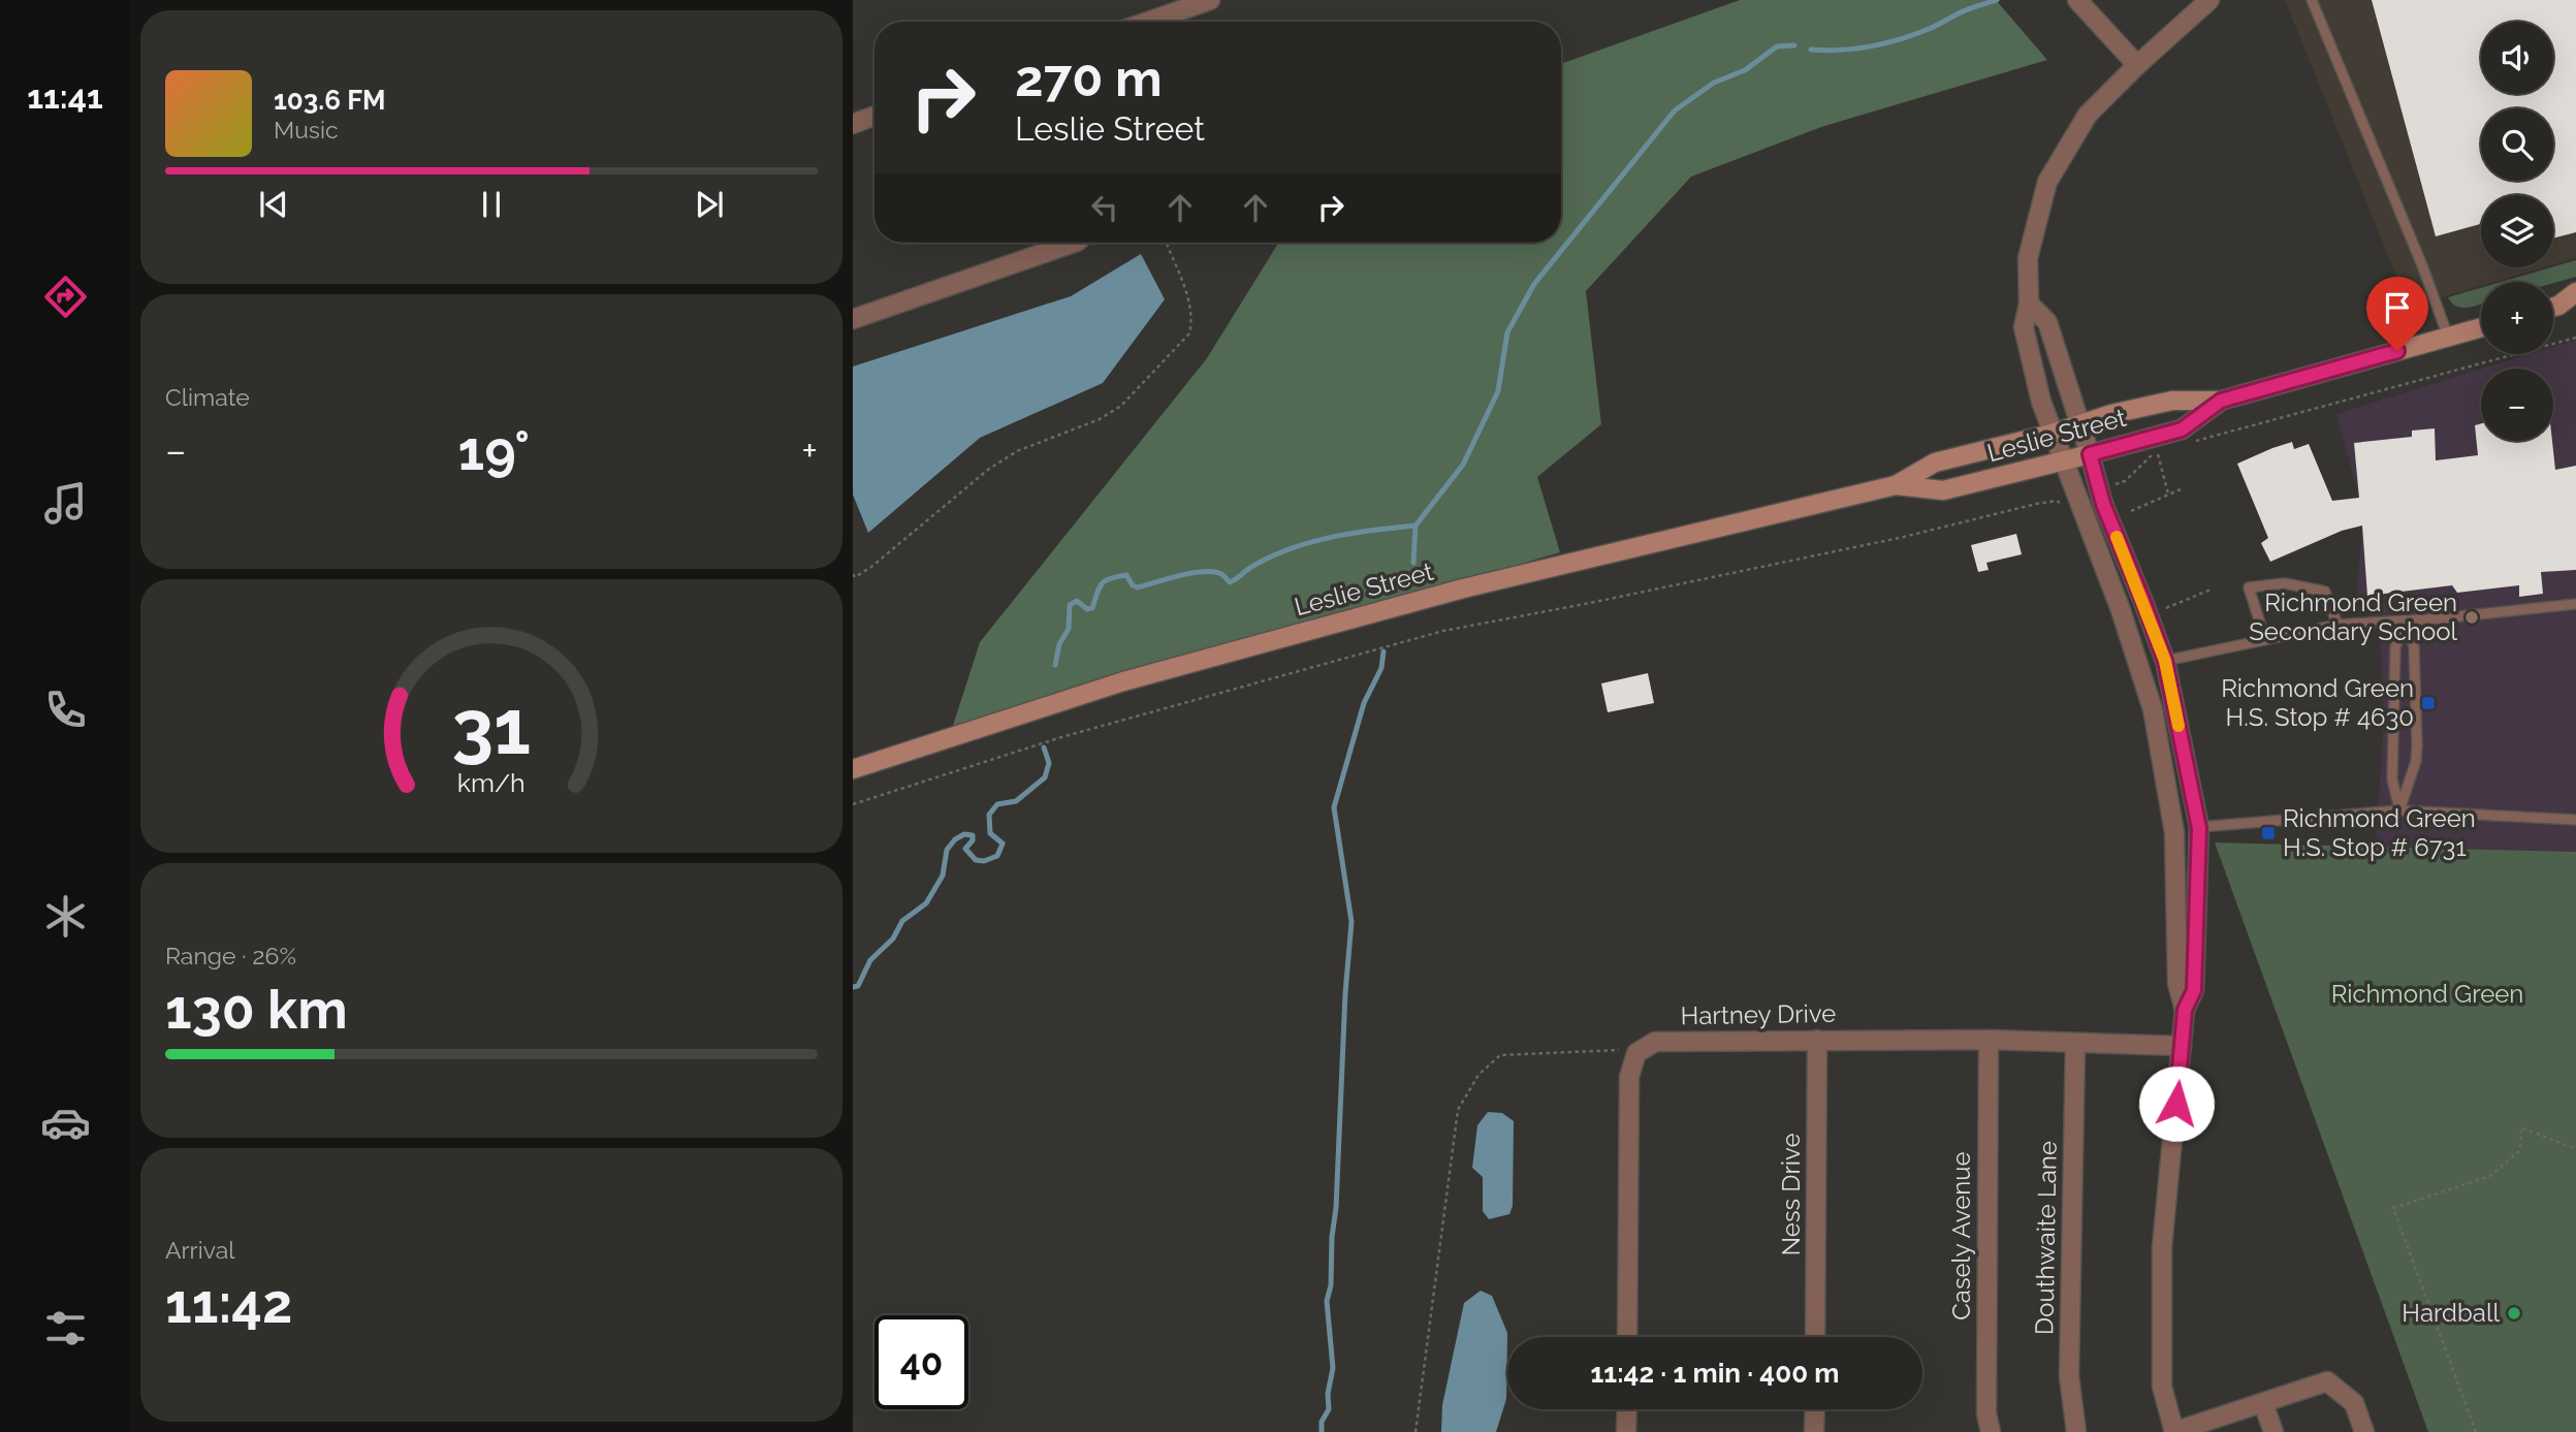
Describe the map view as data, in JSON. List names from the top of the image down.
{
  "streets": {
    "main road": ["Leslie Street"],
    "street": [
      "Hartney Drive",
      "Ness Drive",
      "Casely Avenue",
      "Douthwaite Lane"
    ]
  },
  "crossings": [
    ["Hartney Drive", "Ness Drive"],
    ["Hartney Drive", "Casely Avenue"],
    ["Hartney Drive", "Douthwaite Lane"]
  ],
  "parks": ["Richmond Green"],
  "places": {
    "other": ["Richmond Green Secondary School", "Hardball"],
    "transit": ["Richmond Green H.S. Stop # 4630", "Richmond Green H.S. Stop # 6731"]
  },
  "page": {
    "tabs": "11:41",
    "map_buttons": ["+", "−"],
    "turn": ["270 m", "Leslie Street"],
    "song": ["103.6 FM", "Music"],
    "tile": [
      "Climate",
      ["Range · 26%", "130 km"],
      ["Arrival", "11:42"]
    ],
    "heat": ["−", "19°", "+"],
    "limit": "40",
    "trip": "11:42 · 1 min · 400 m",
    "gauge": ["31", "km/h"]
  }
}
